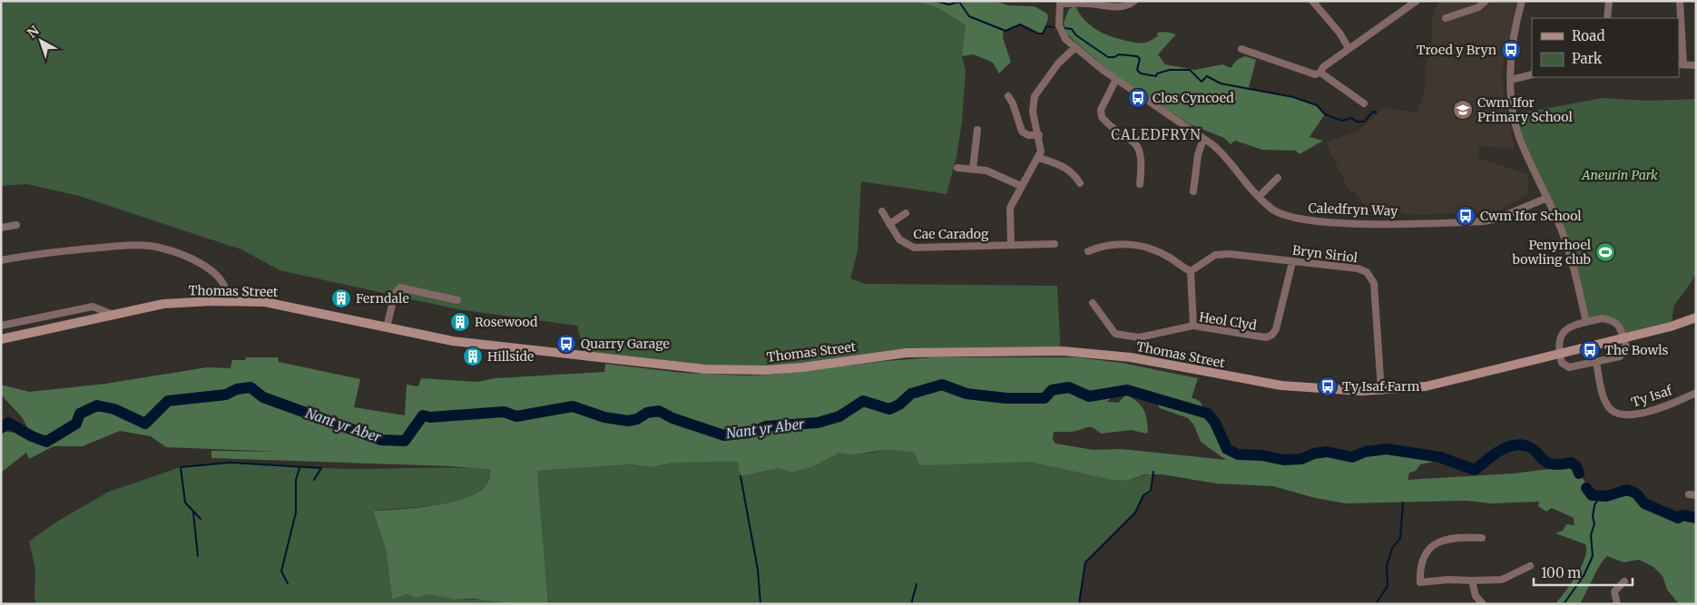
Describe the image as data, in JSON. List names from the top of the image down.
{
  "streets": {
    "main road": ["Thomas Street"],
    "street": [
      "Caledfryn Way",
      "Cae Caradog",
      "Bryn Siriol",
      "Heol Clyd",
      "Ty Isaf"
    ]
  },
  "crossings": [
    ["Bryn Siriol", "Thomas Street"],
    ["Bryn Siriol", "Heol Clyd"]
  ],
  "districts": ["CALEDFRYN"],
  "water": ["Nant yr Aber"],
  "parks": ["Aneurin Park"],
  "places": {
    "bus stop": [
      "Troed y Bryn",
      "Clos Cyncoed",
      "Cwm Ifor School",
      "Quarry Garage",
      "The Bowls",
      "Ty Isaf Farm"
    ],
    "school or university": ["Cwm Ifor Primary School"],
    "sports": ["Penyrhoel bowling club"],
    "building": ["Ferndale", "Rosewood", "Hillside"]
  },
  "legend": ["Road", "Park"],
  "scale_bar": "100 m",
  "north": "top left"
}
